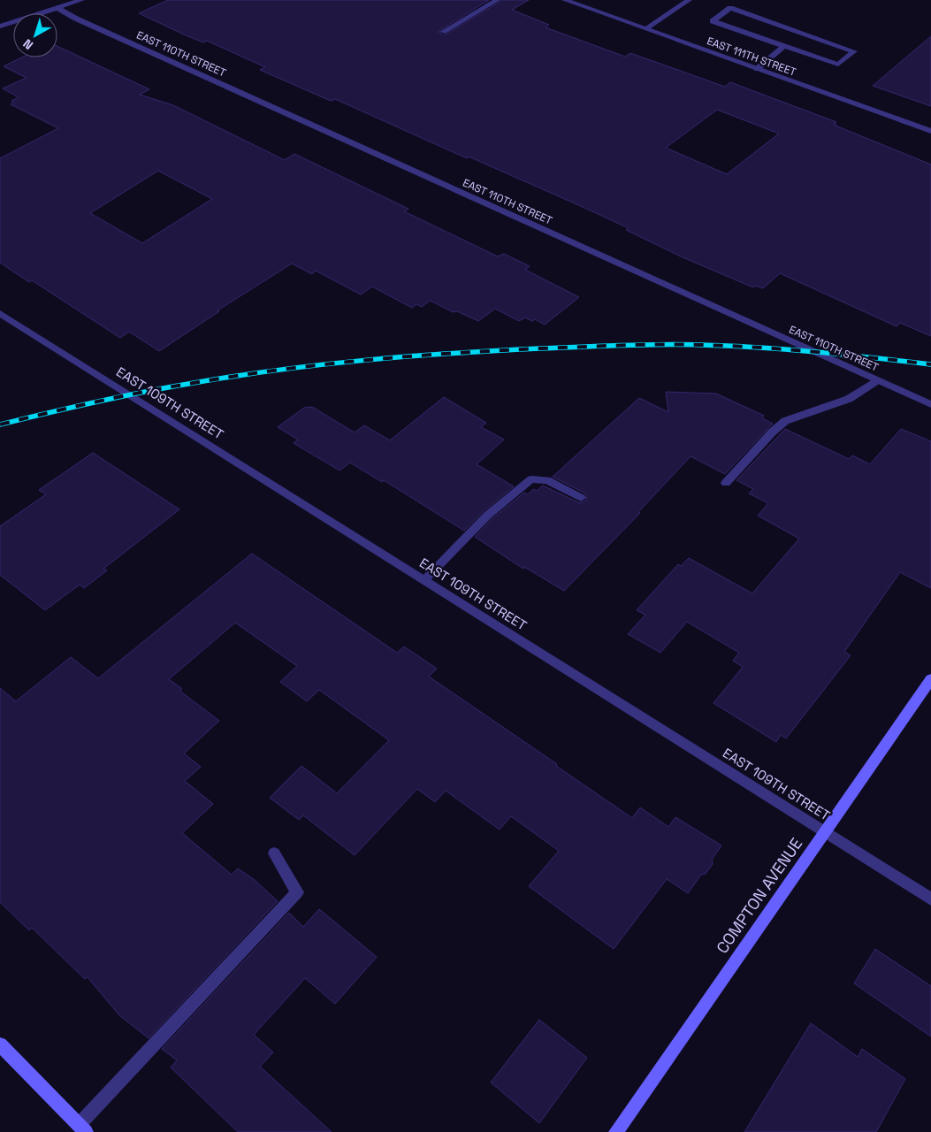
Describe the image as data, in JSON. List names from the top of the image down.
{
  "streets": {
    "main road": ["COMPTON AVENUE"],
    "street": ["EAST 110TH STREET", "EAST 111TH STREET", "EAST 109TH STREET"]
  },
  "crossings": [
    ["EAST 109TH STREET", "COMPTON AVENUE"]
  ],
  "north": "bottom left"
}
